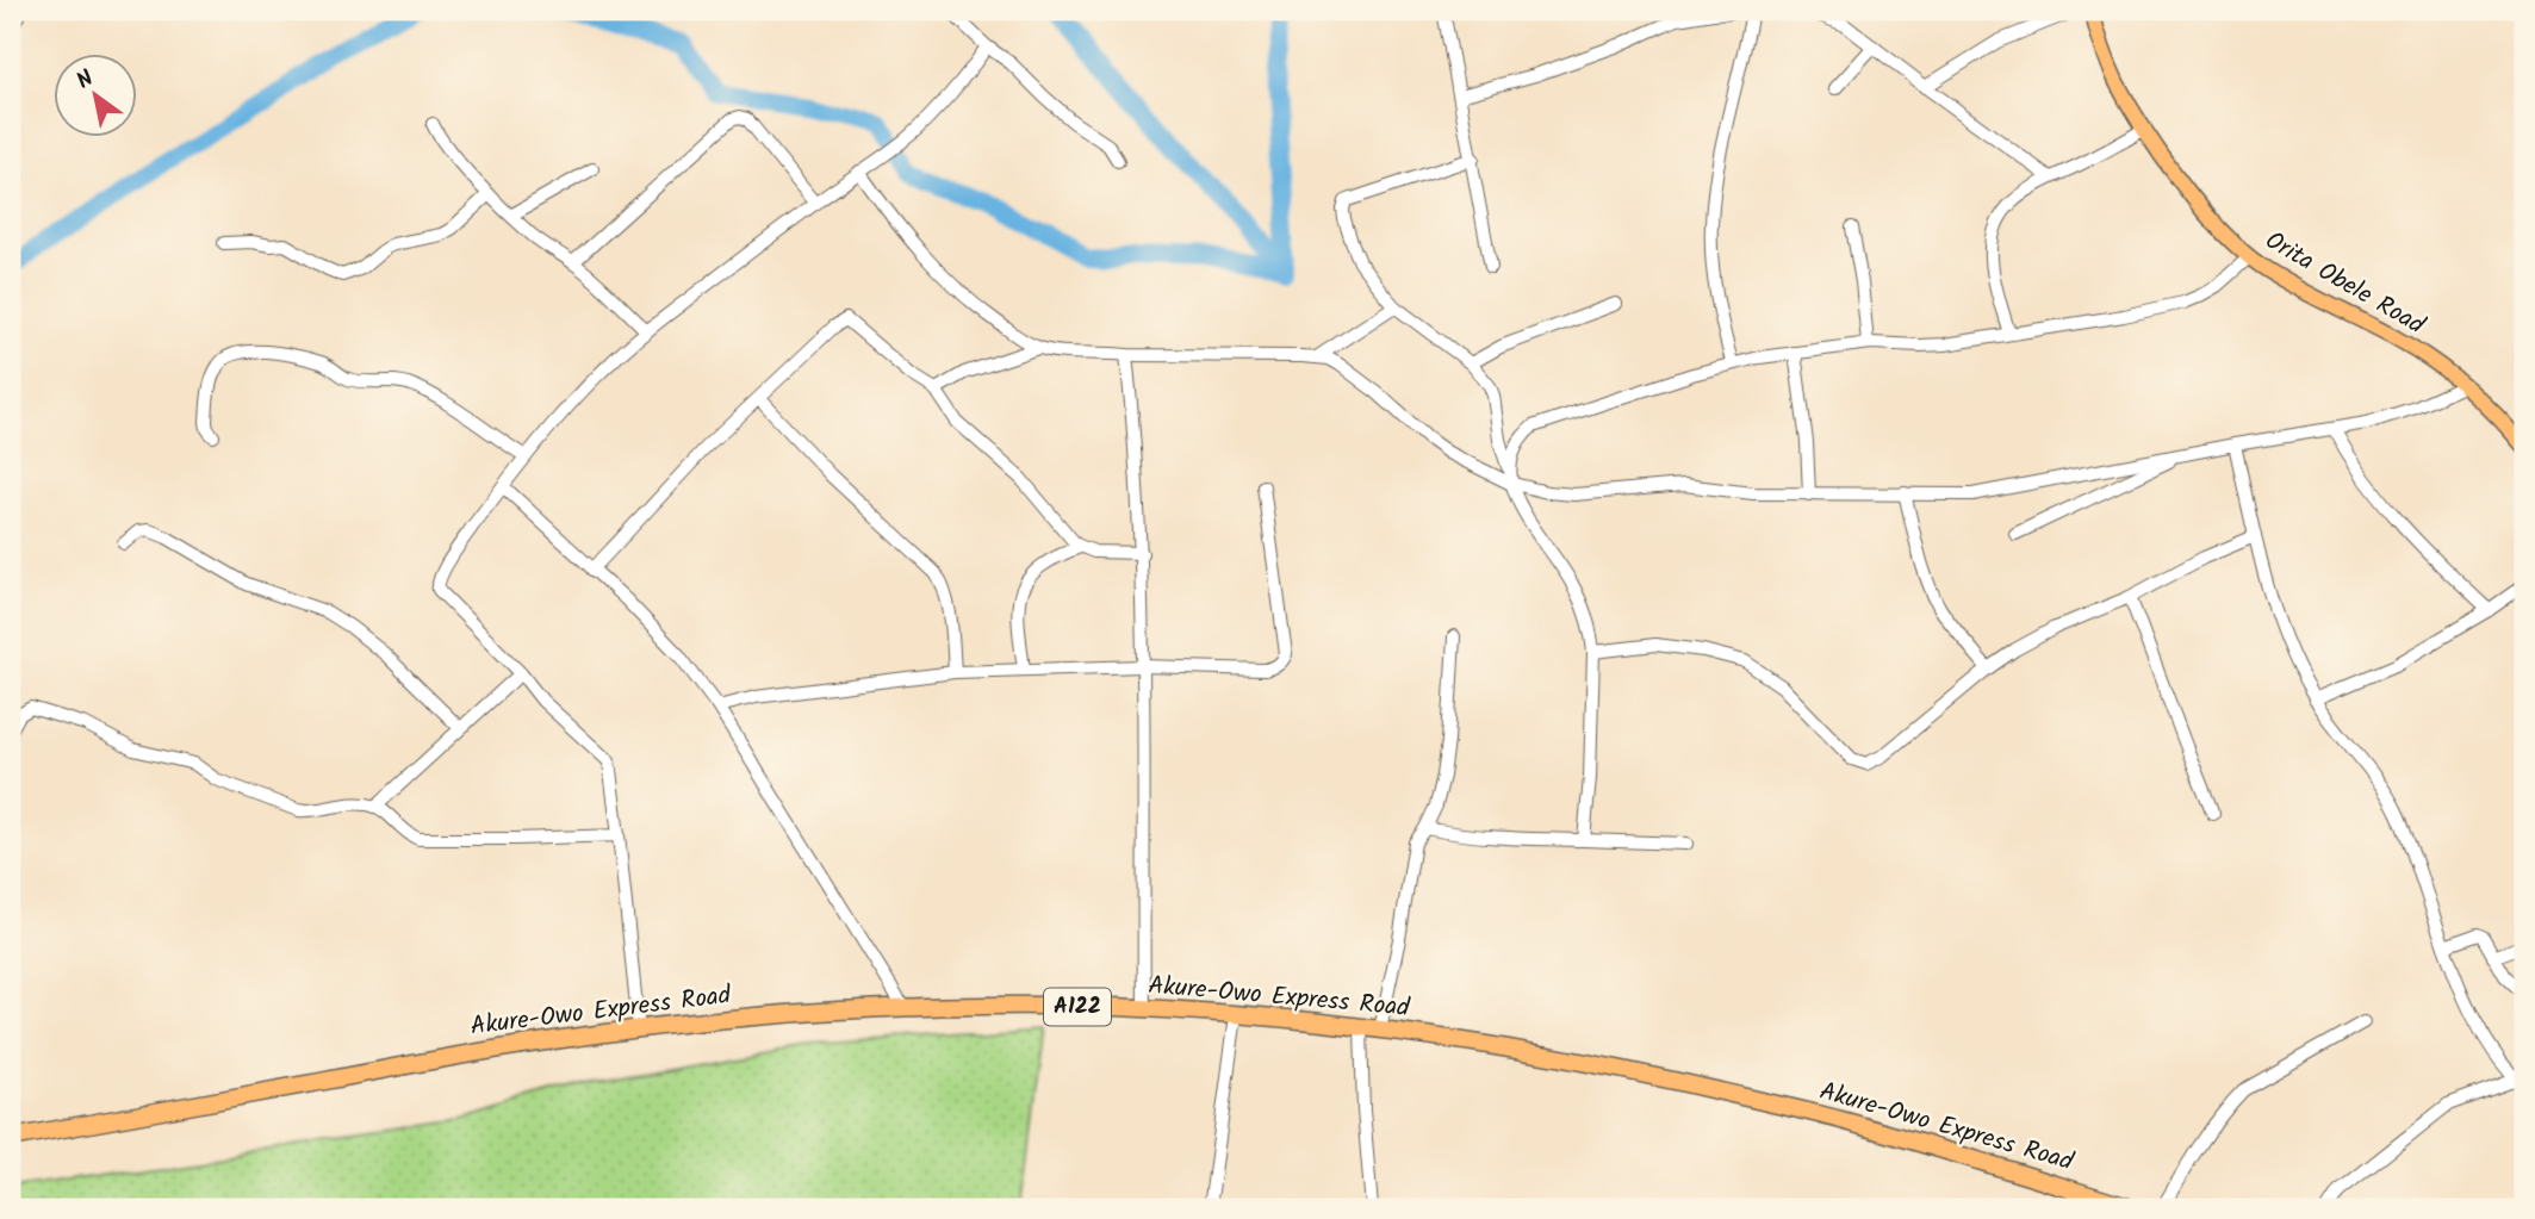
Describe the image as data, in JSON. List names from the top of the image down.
{
  "streets": {
    "highway": ["Akure-Owo Express Road", "A122"],
    "main road": ["Orita Obele Road"]
  },
  "north": "top left"
}
